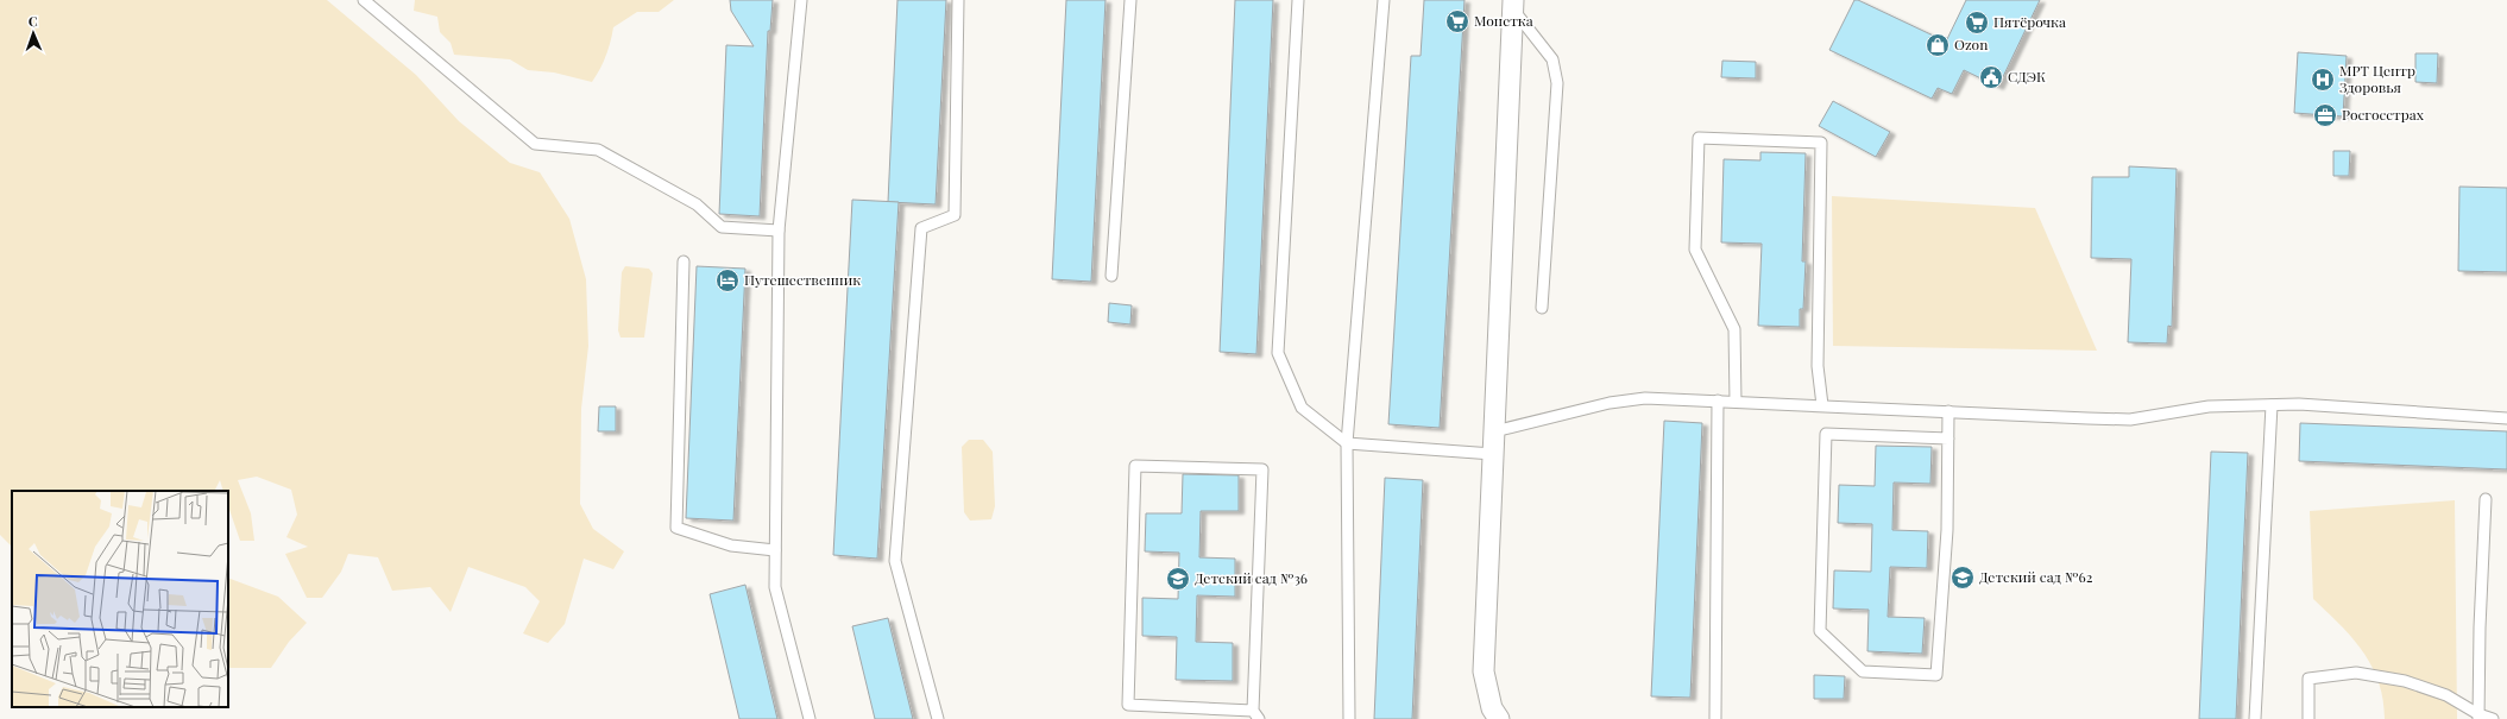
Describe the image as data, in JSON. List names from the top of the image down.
{
  "places": {
    "supermarket": ["Монетка", "Пятёрочка"],
    "shop": ["Ozon"],
    "public building": ["СДЭК"],
    "hospital": ["МРТ Центр Здоровья"],
    "office": ["Росгосстрах"],
    "hotel": ["Путешественник"],
    "school or university": ["Детский сад №62", "Детский сад №36"]
  },
  "north": "top"
}
